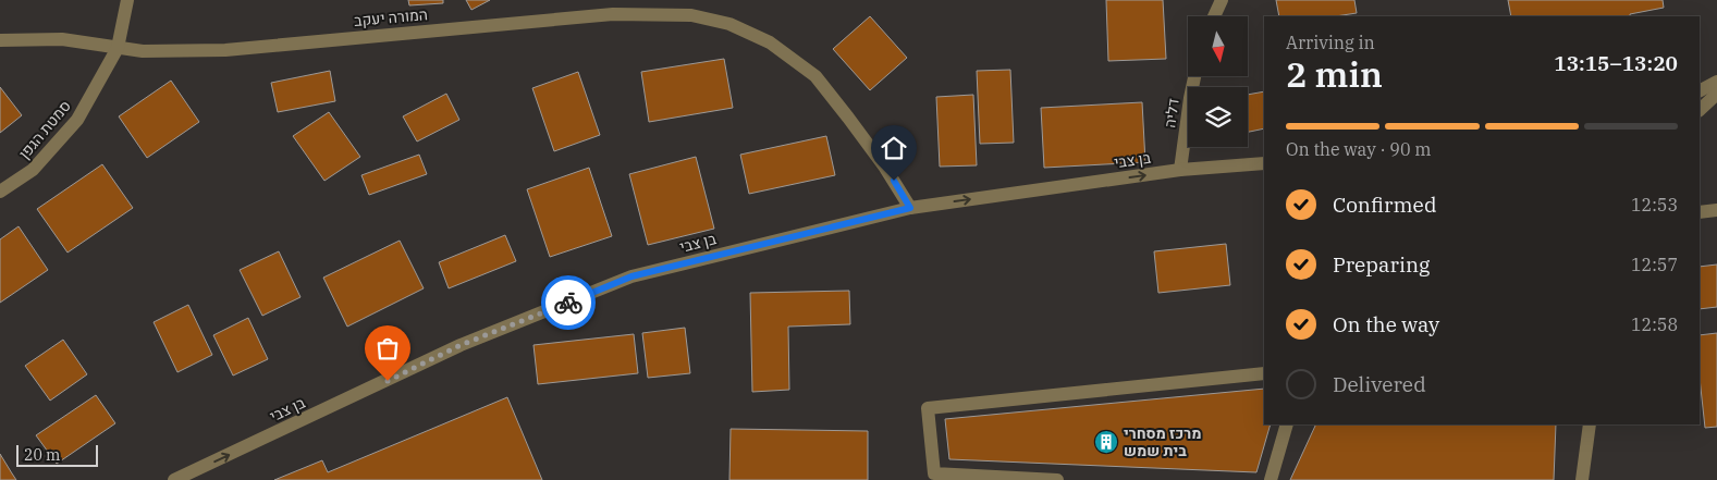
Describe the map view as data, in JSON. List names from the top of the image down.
{
  "streets": {
    "street": [
      "המורה יעקב",
      "דליה",
      "סמטת הגפן",
      "בן צבי"
    ]
  },
  "crossings": [
    ["המורה יעקב", "סמטת הגפן"],
    ["המורה יעקב", "בן צבי"],
    ["דליה", "בן צבי"]
  ],
  "one_way": ["בן צבי"],
  "places": {
    "building": ["מרכז מסחרי בית שמש"]
  },
  "scale_bar": "20 m",
  "north": "bottom",
  "page": {
    "heading": ["2 min", "Arriving in", "13:15–13:20"],
    "bar": "On the way · 90 m",
    "list": [
      ["Confirmed", "12:53"],
      ["Preparing", "12:57"],
      ["On the way", "12:58"],
      "Delivered"
    ],
    "scale": "20 m"
  }
}
